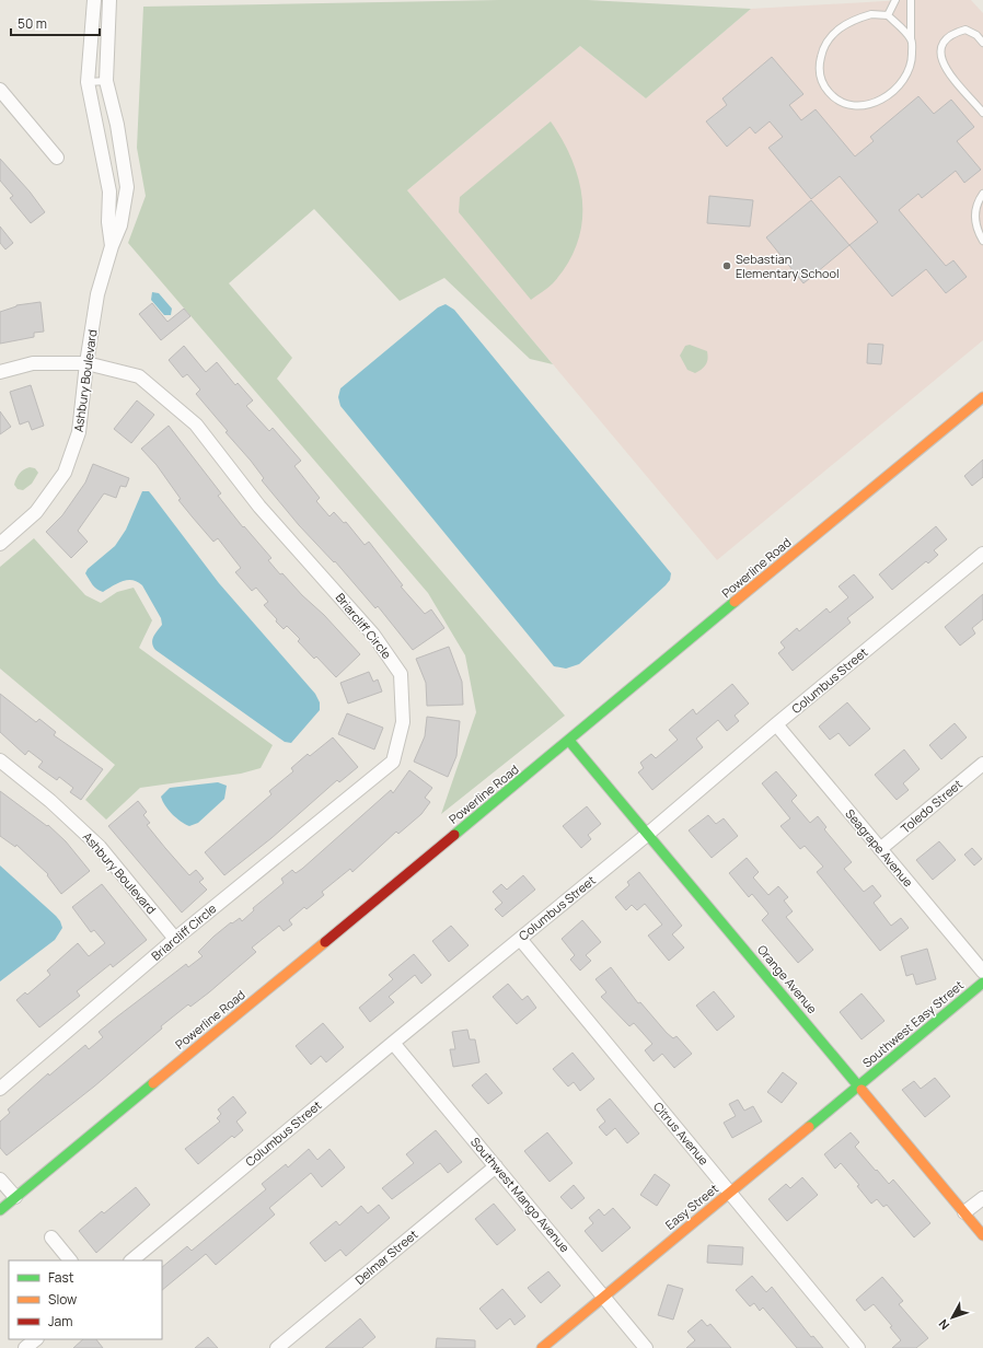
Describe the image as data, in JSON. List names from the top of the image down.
{
  "streets": {
    "street": [
      "Ashbury Boulevard",
      "Powerline Road",
      "Briarcliff Circle",
      "Columbus Street",
      "Toledo Street",
      "Seagrape Avenue",
      "Orange Avenue",
      "Southwest Easy Street",
      "Citrus Avenue",
      "Southwest Mango Avenue",
      "Easy Street",
      "Delmar Street"
    ]
  },
  "crossings": [
    ["Ashbury Boulevard", "Briarcliff Circle"],
    ["Powerline Road", "Orange Avenue"],
    ["Columbus Street", "Seagrape Avenue"],
    ["Columbus Street", "Orange Avenue"],
    ["Columbus Street", "Citrus Avenue"],
    ["Columbus Street", "Southwest Mango Avenue"],
    ["Toledo Street", "Seagrape Avenue"],
    ["Orange Avenue", "Southwest Easy Street"],
    ["Orange Avenue", "Easy Street"],
    ["Southwest Easy Street", "Easy Street"],
    ["Citrus Avenue", "Easy Street"],
    ["Southwest Mango Avenue", "Easy Street"],
    ["Southwest Mango Avenue", "Delmar Street"]
  ],
  "places": ["Sebastian Elementary School"],
  "legend": ["Fast", "Slow", "Jam"],
  "scale_bar": "50 m",
  "north": "bottom left"
}
